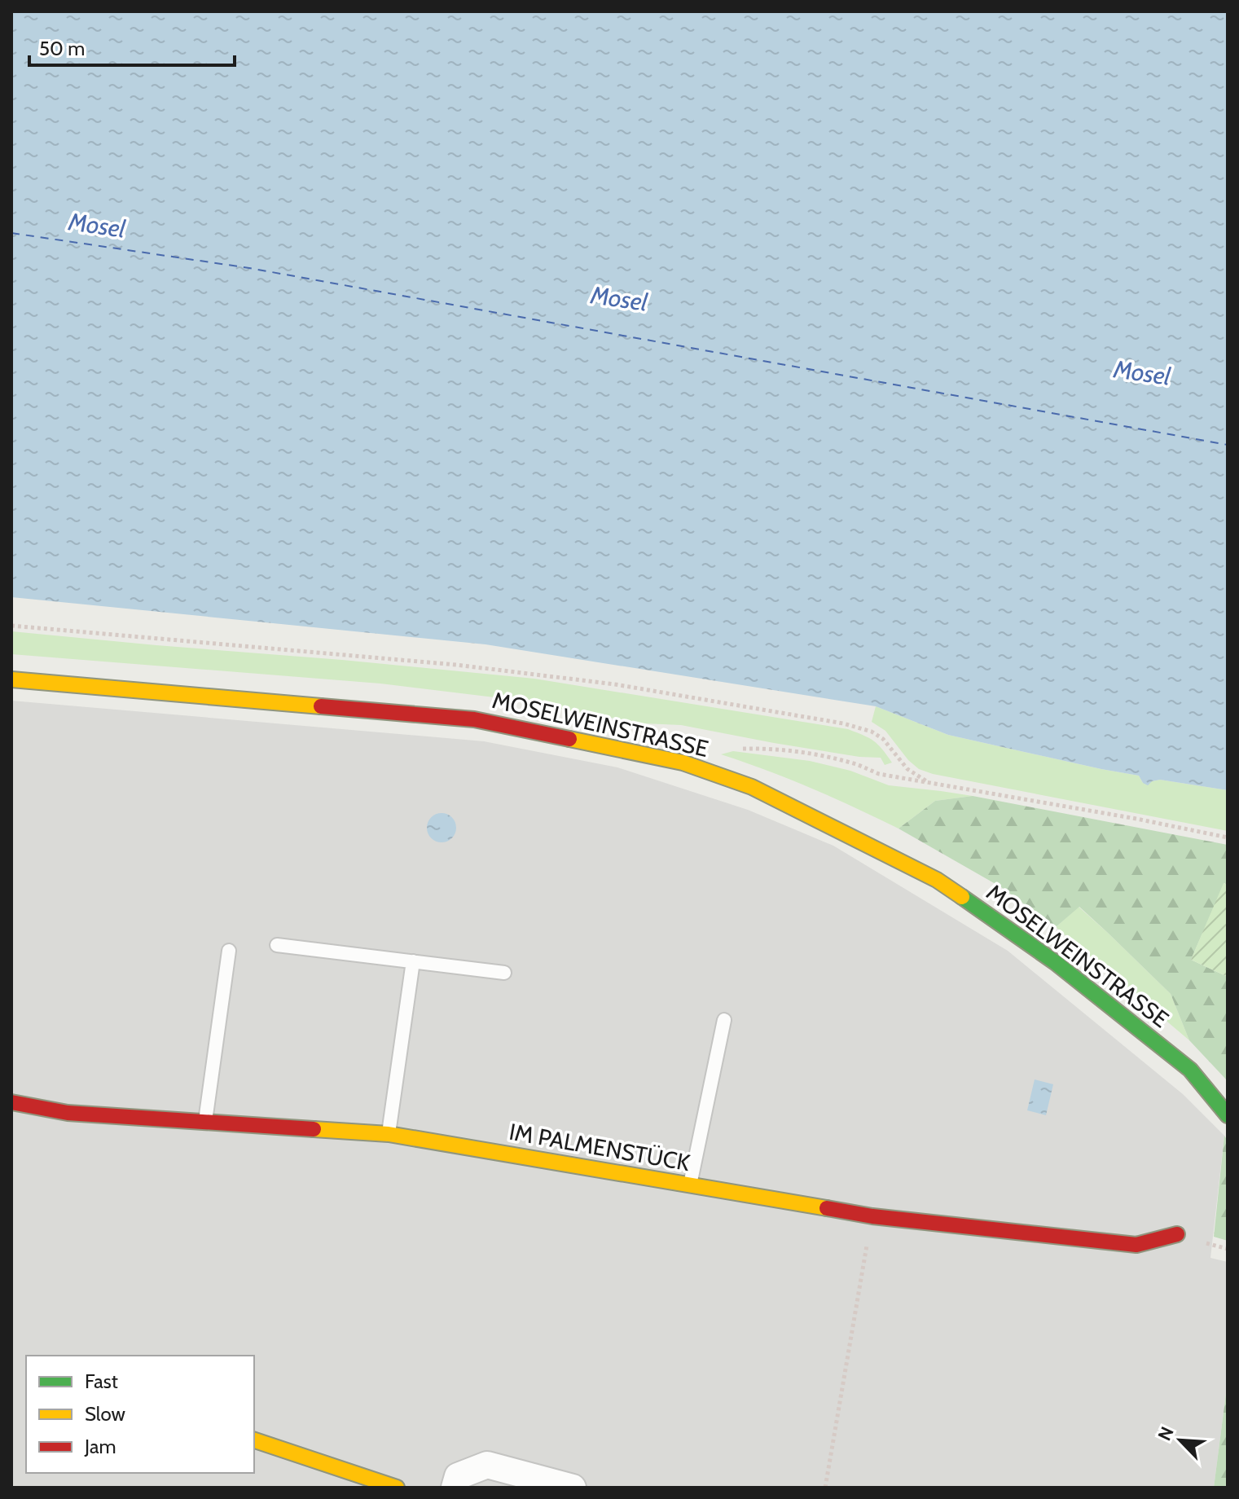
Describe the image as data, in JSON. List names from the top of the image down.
{
  "streets": {
    "street": ["MOSELWEINSTRASSE", "IM PALMENSTÜCK"]
  },
  "water": ["Mosel"],
  "legend": ["Fast", "Slow", "Jam"],
  "scale_bar": "50 m",
  "north": "top left"
}
